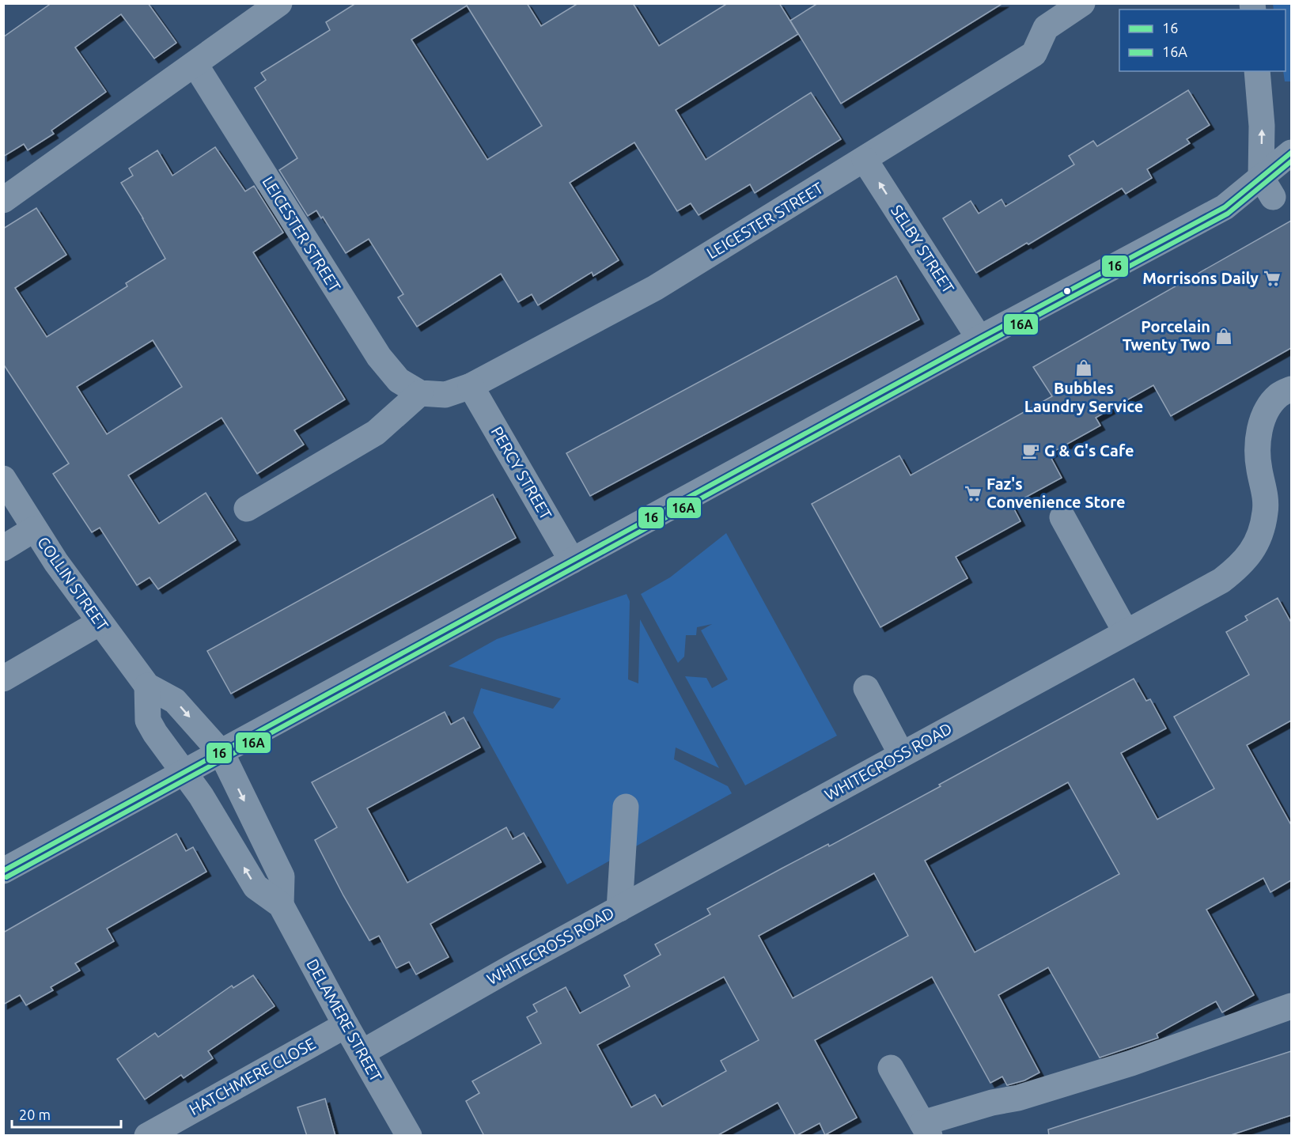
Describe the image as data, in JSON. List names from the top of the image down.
{
  "streets": {
    "street": [
      "LEICESTER STREET",
      "SELBY STREET",
      "PERCY STREET",
      "COLLIN STREET",
      "WHITECROSS ROAD",
      "DELAMERE STREET",
      "HATCHMERE CLOSE"
    ]
  },
  "crossings": [
    ["LEICESTER STREET", "SELBY STREET"],
    ["LEICESTER STREET", "PERCY STREET"],
    ["COLLIN STREET", "DELAMERE STREET"],
    ["WHITECROSS ROAD", "DELAMERE STREET"],
    ["DELAMERE STREET", "HATCHMERE CLOSE"]
  ],
  "one_way": ["SELBY STREET"],
  "places": {
    "supermarket": ["Morrisons Daily", "Faz's Convenience Store"],
    "shop": ["Porcelain Twenty Two", "Bubbles Laundry Service"],
    "cafe": ["G & G's Cafe"]
  },
  "lines": ["transit line 16", "transit line 16A"],
  "legend": ["16", "16A"],
  "scale_bar": "20 m"
}
